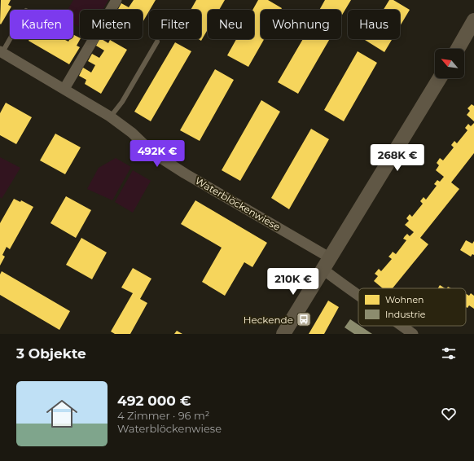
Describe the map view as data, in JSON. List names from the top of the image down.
{
  "streets": {
    "street": ["Waterblöckenwiese"]
  },
  "places": {
    "bus stop": ["Heckende"]
  },
  "legend": ["Wohnen", "Industrie"],
  "north": "top left",
  "page": {
    "chip": [
      "Kaufen",
      "Mieten",
      "Filter",
      "Neu",
      "Wohnung",
      "Haus"
    ],
    "price": ["492K €", "268K €", "210K €"],
    "heading": "3 Objekte",
    "list": [
      {
        "name": "492 000 €",
        "note": "4 Zimmer · 96 m² · Waterblöckenwiese"
      }
    ]
  }
}
